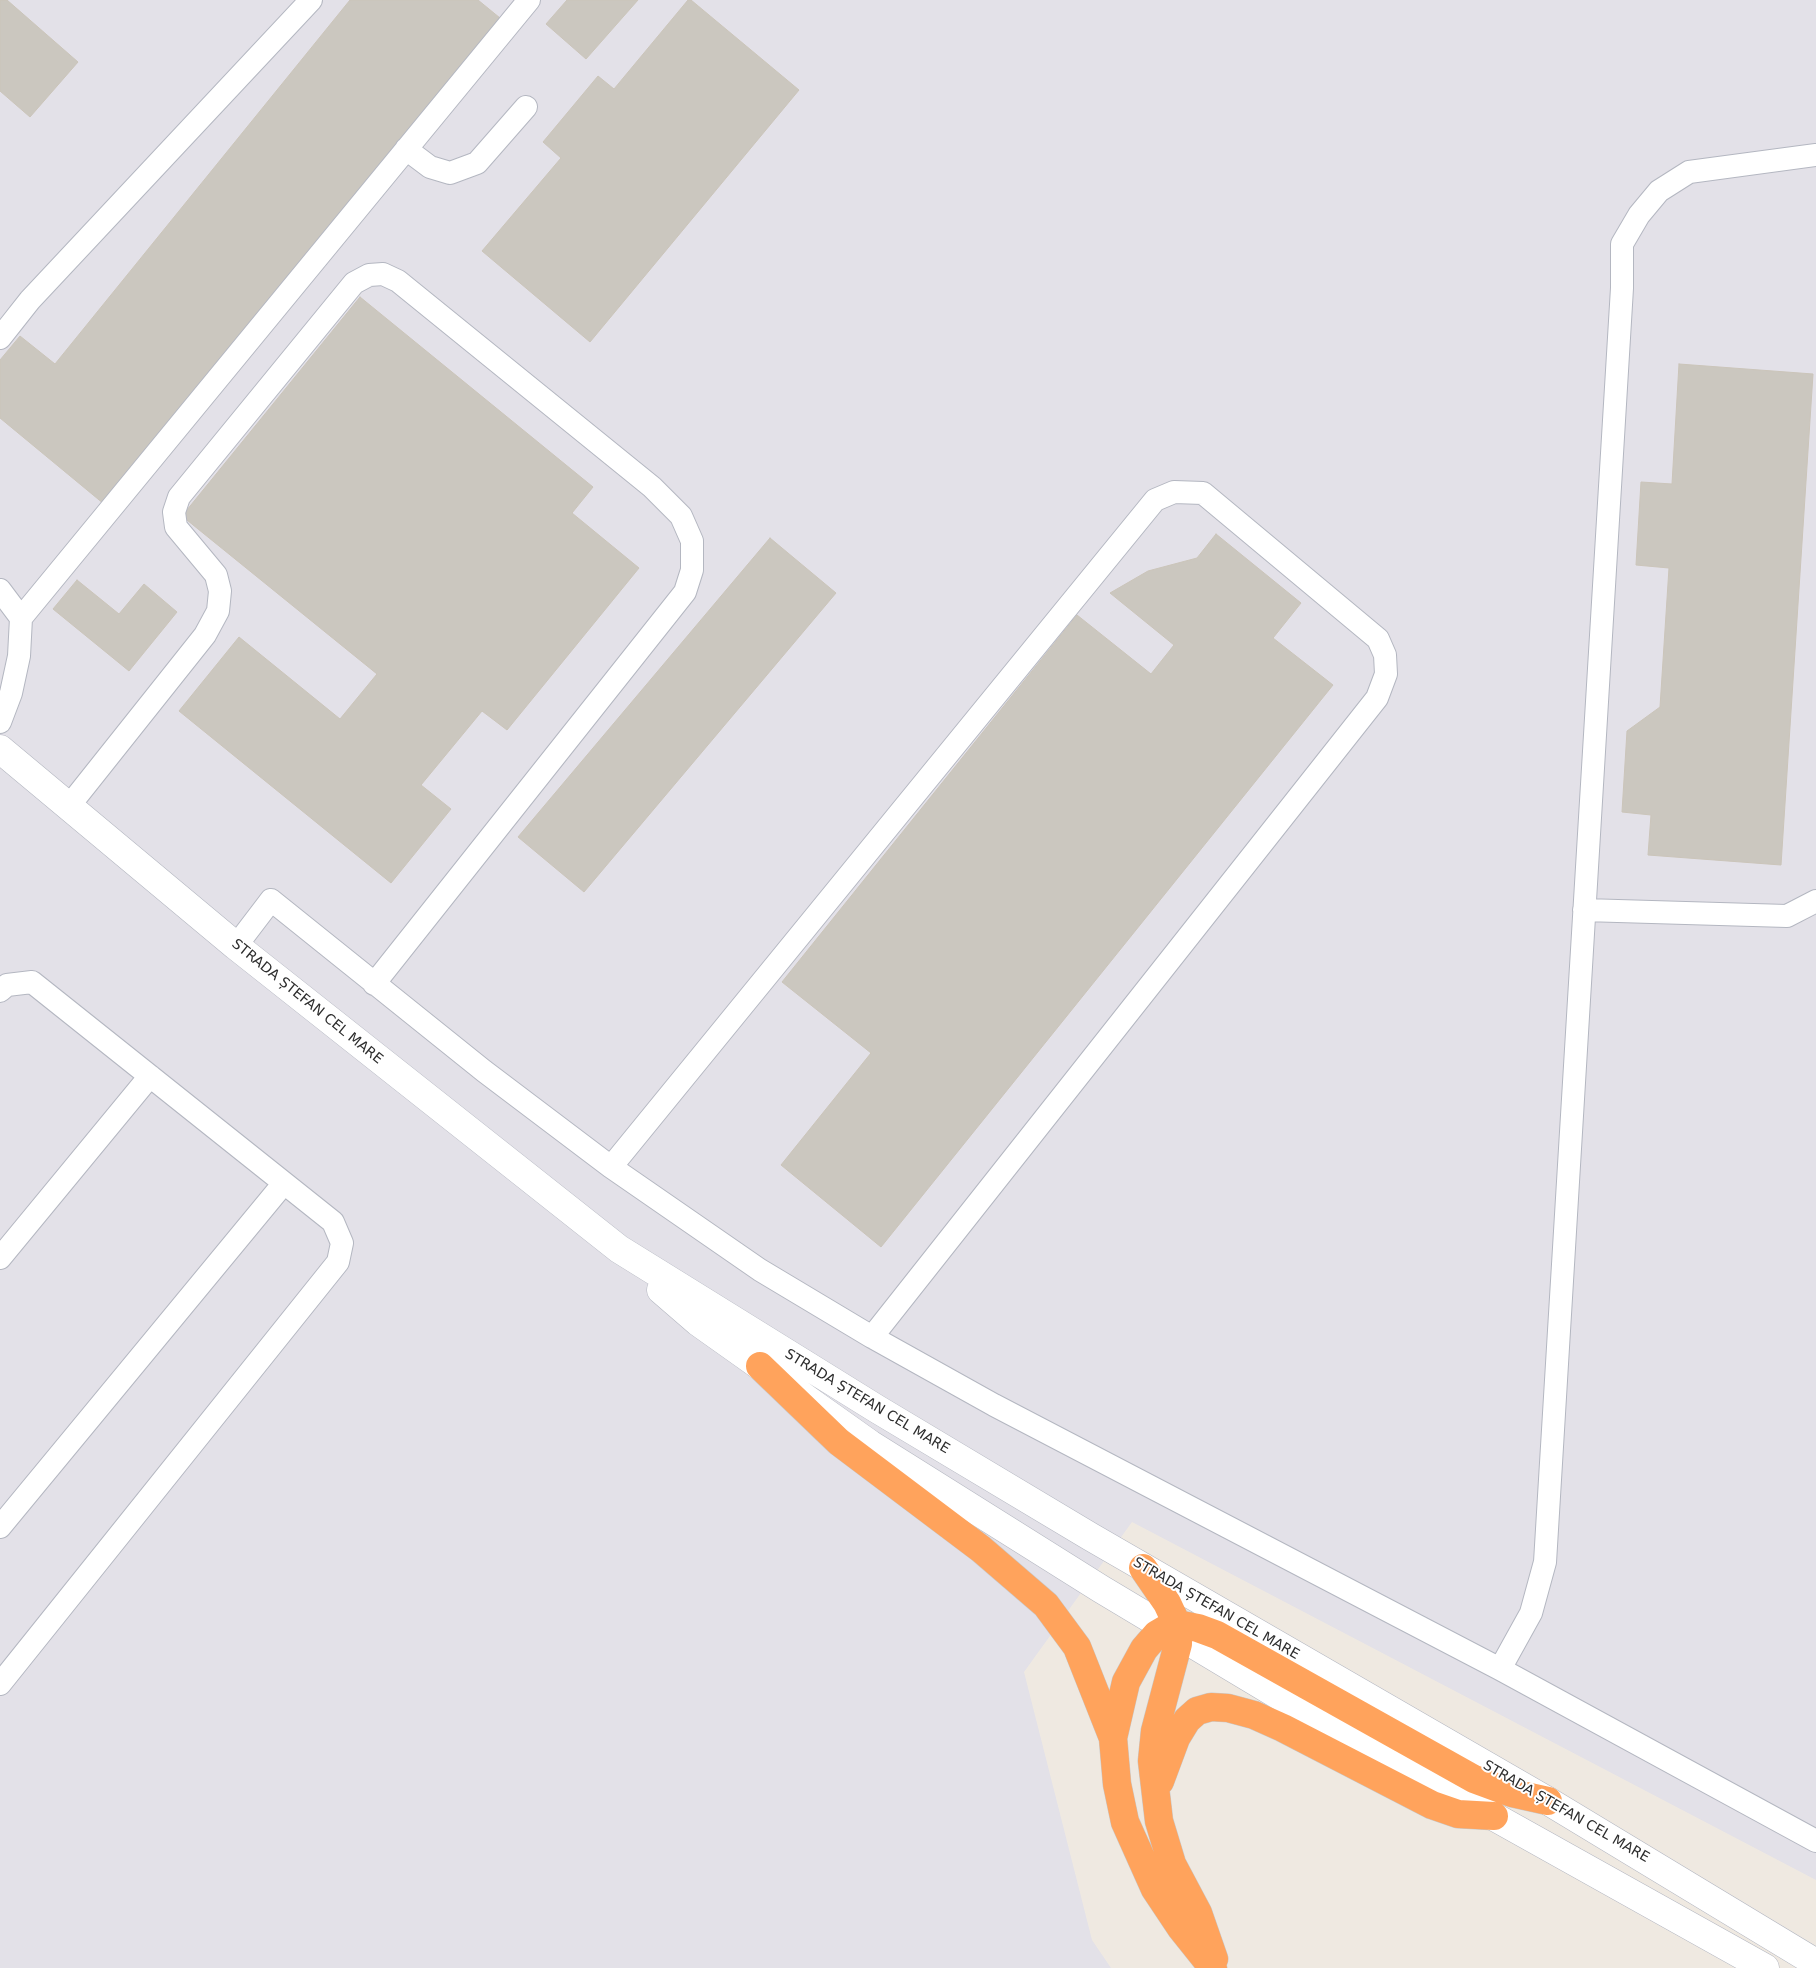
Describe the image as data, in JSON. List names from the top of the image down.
{
  "streets": {
    "main road": ["STRADA ȘTEFAN CEL MARE"]
  }
}
